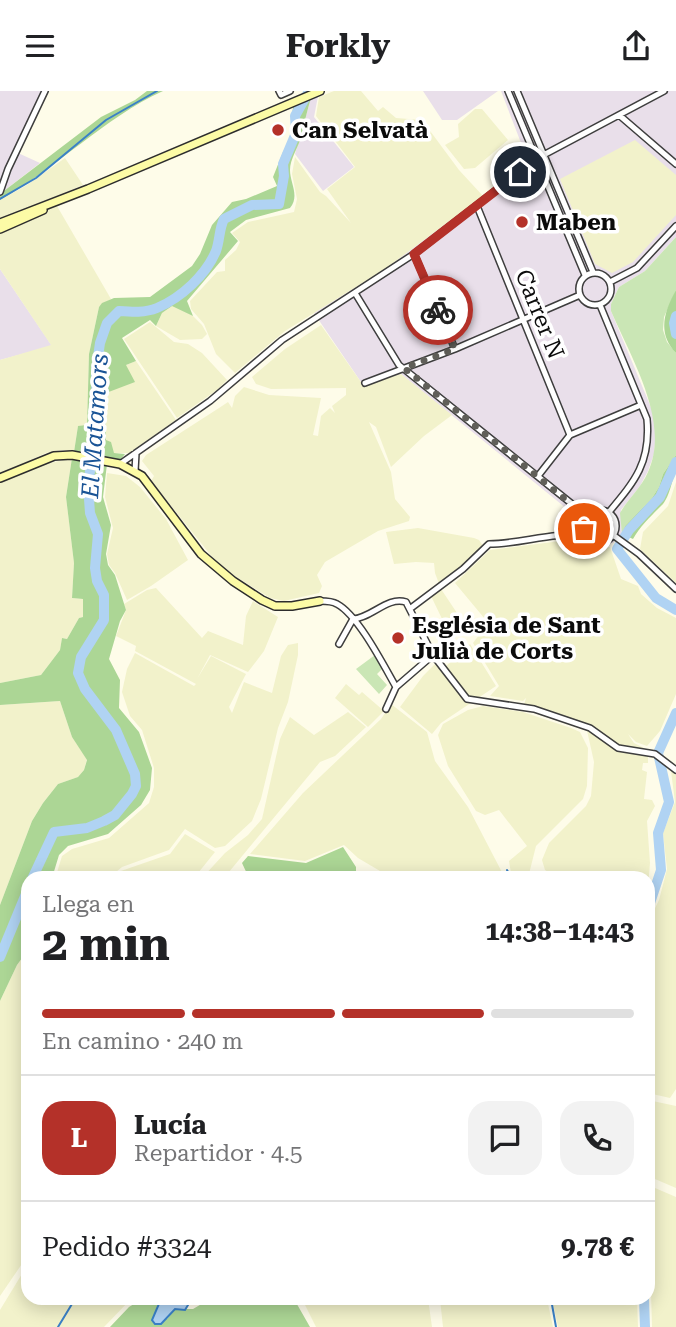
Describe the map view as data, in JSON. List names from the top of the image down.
{
  "streets": {
    "street": ["Carrer N"]
  },
  "water": ["El Matamors"],
  "places": ["Can Selvatà", "Maben", "Església de Sant Julià de Corts"],
  "page": {
    "header": "Forkly",
    "heading": ["2 min", "Llega en", "14:38–14:43"],
    "panel": [
      "Lucía",
      "Repartidor · 4.5",
      "Pedido #3324",
      "9.78 €"
    ],
    "bar": "En camino · 240 m",
    "round": "L"
  }
}
